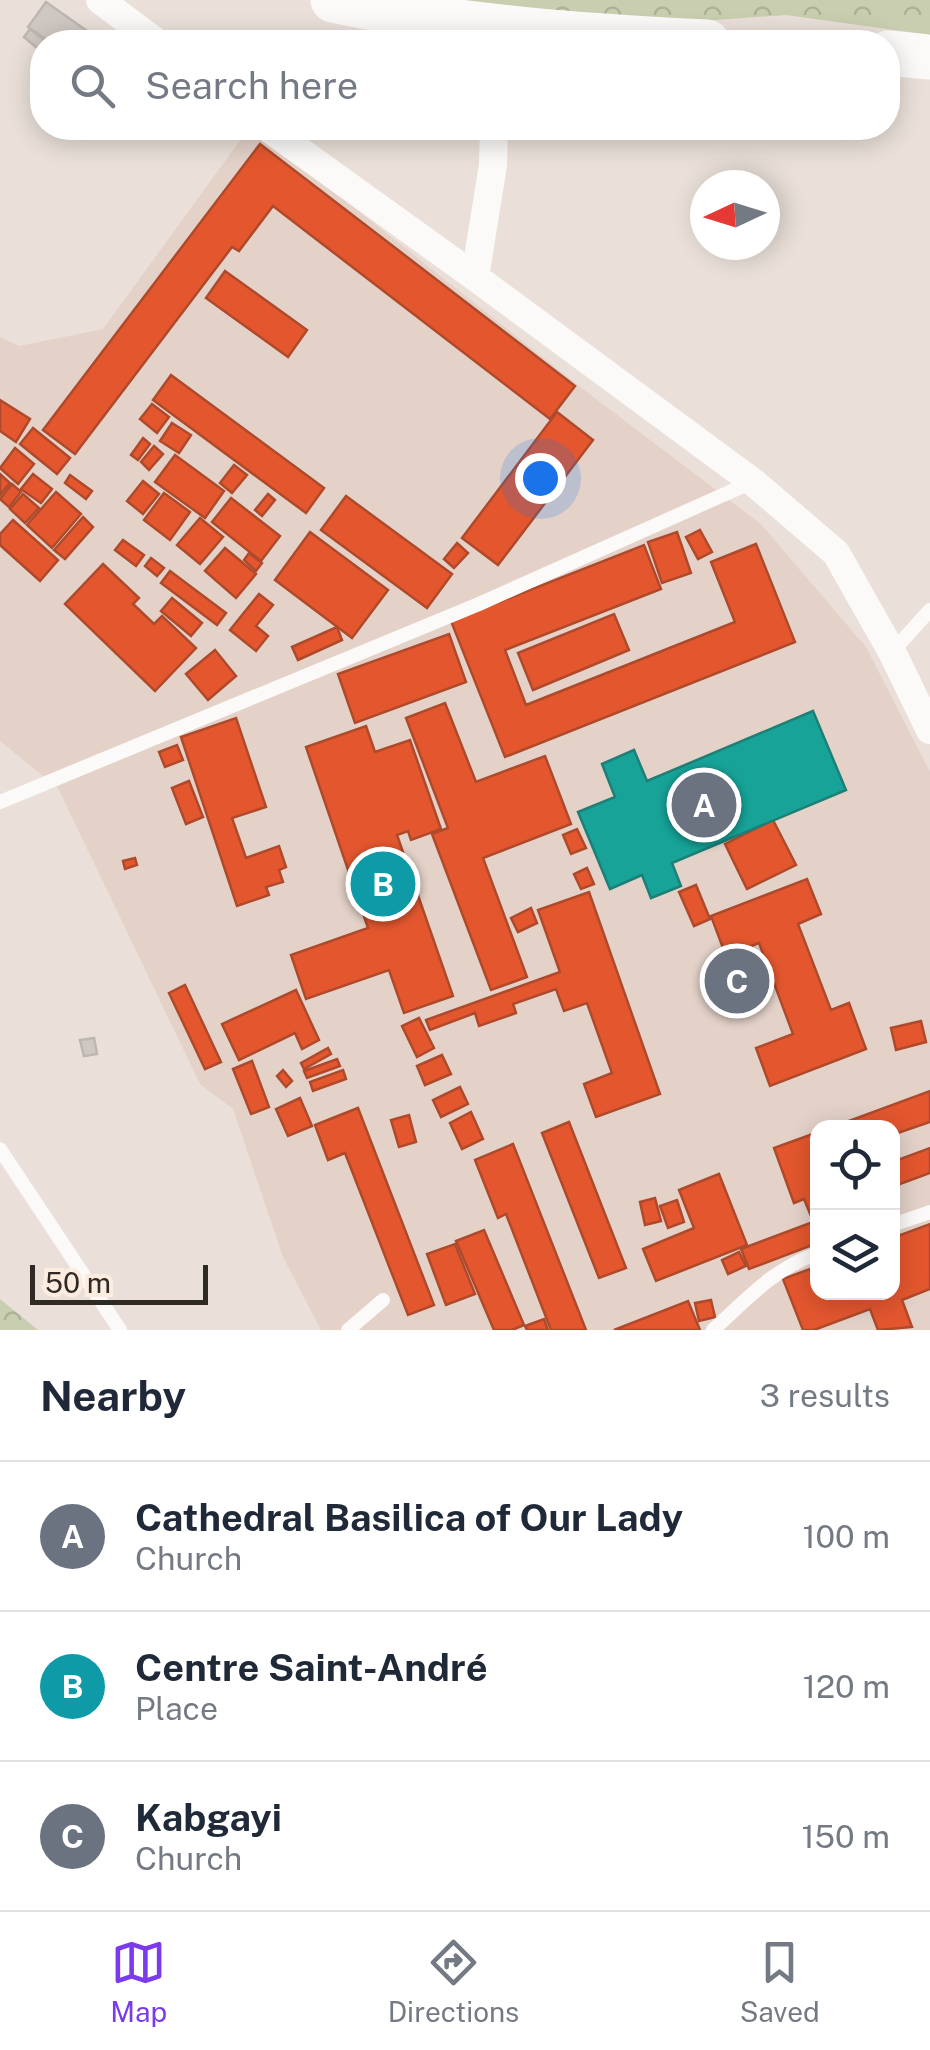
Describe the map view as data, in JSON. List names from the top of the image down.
{
  "scale_bar": "50 m",
  "north": "left",
  "page": {
    "search": "Search here",
    "pins": ["A", "B", "C"],
    "scale": "50 m",
    "heading": ["Nearby", "3 results"],
    "list": [
      {
        "mark": "A",
        "name": "Cathedral Basilica of Our Lady",
        "note": "Church",
        "value": "100 m"
      },
      {
        "mark": "B",
        "name": "Centre Saint-André",
        "note": "Place",
        "value": "120 m"
      },
      {
        "mark": "C",
        "name": "Kabgayi",
        "note": "Church",
        "value": "150 m"
      }
    ],
    "nav": ["Map", "Directions", "Saved"]
  }
}
